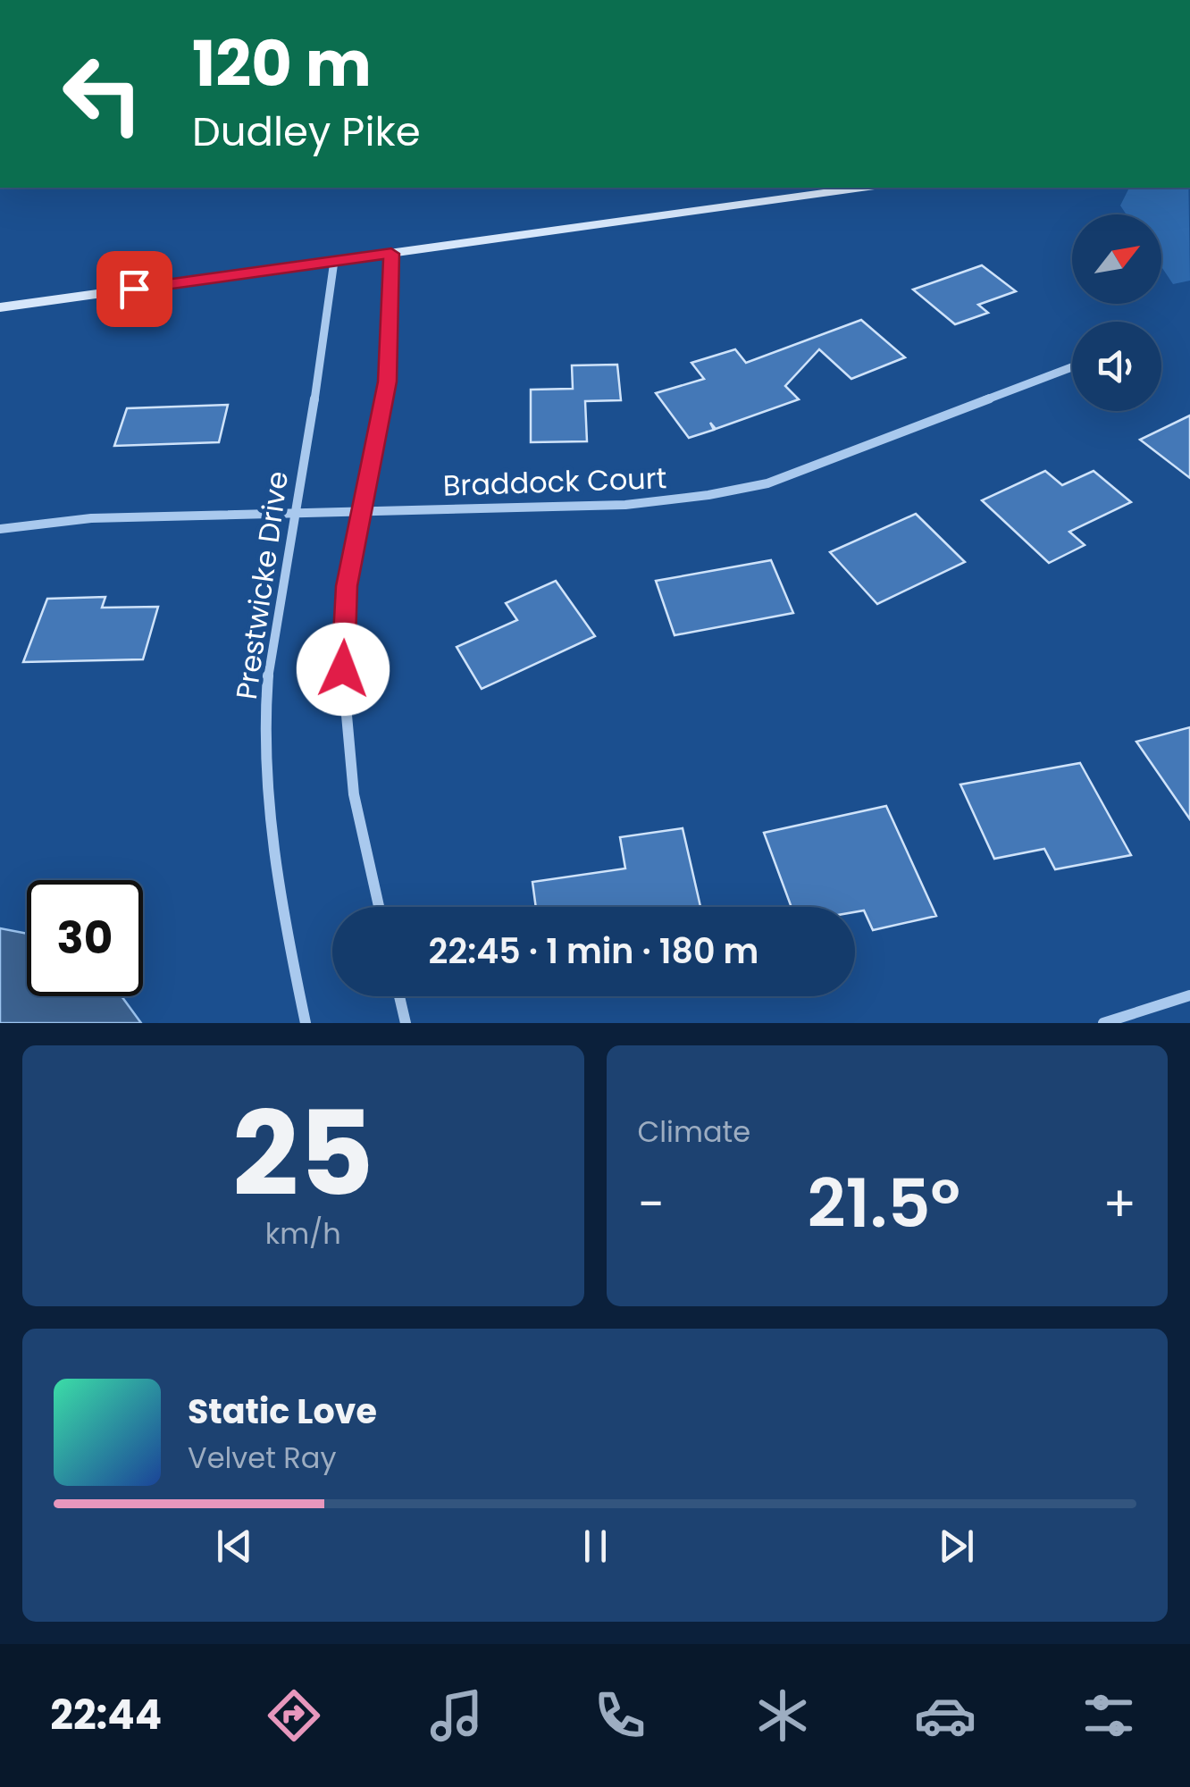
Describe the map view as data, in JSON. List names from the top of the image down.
{
  "streets": {
    "street": ["Braddock Court", "Prestwicke Drive"]
  },
  "crossings": [
    ["Braddock Court", "Prestwicke Drive"]
  ],
  "north": "top right",
  "page": {
    "turn": ["120 m", "Dudley Pike"],
    "limit": "30",
    "trip": "22:45 · 1 min · 180 m",
    "tile": [
      ["25", "km/h"],
      "Climate"
    ],
    "heat": ["−", "21.5°", "+"],
    "song": ["Static Love", "Velvet Ray"],
    "tabs": "22:44"
  }
}
